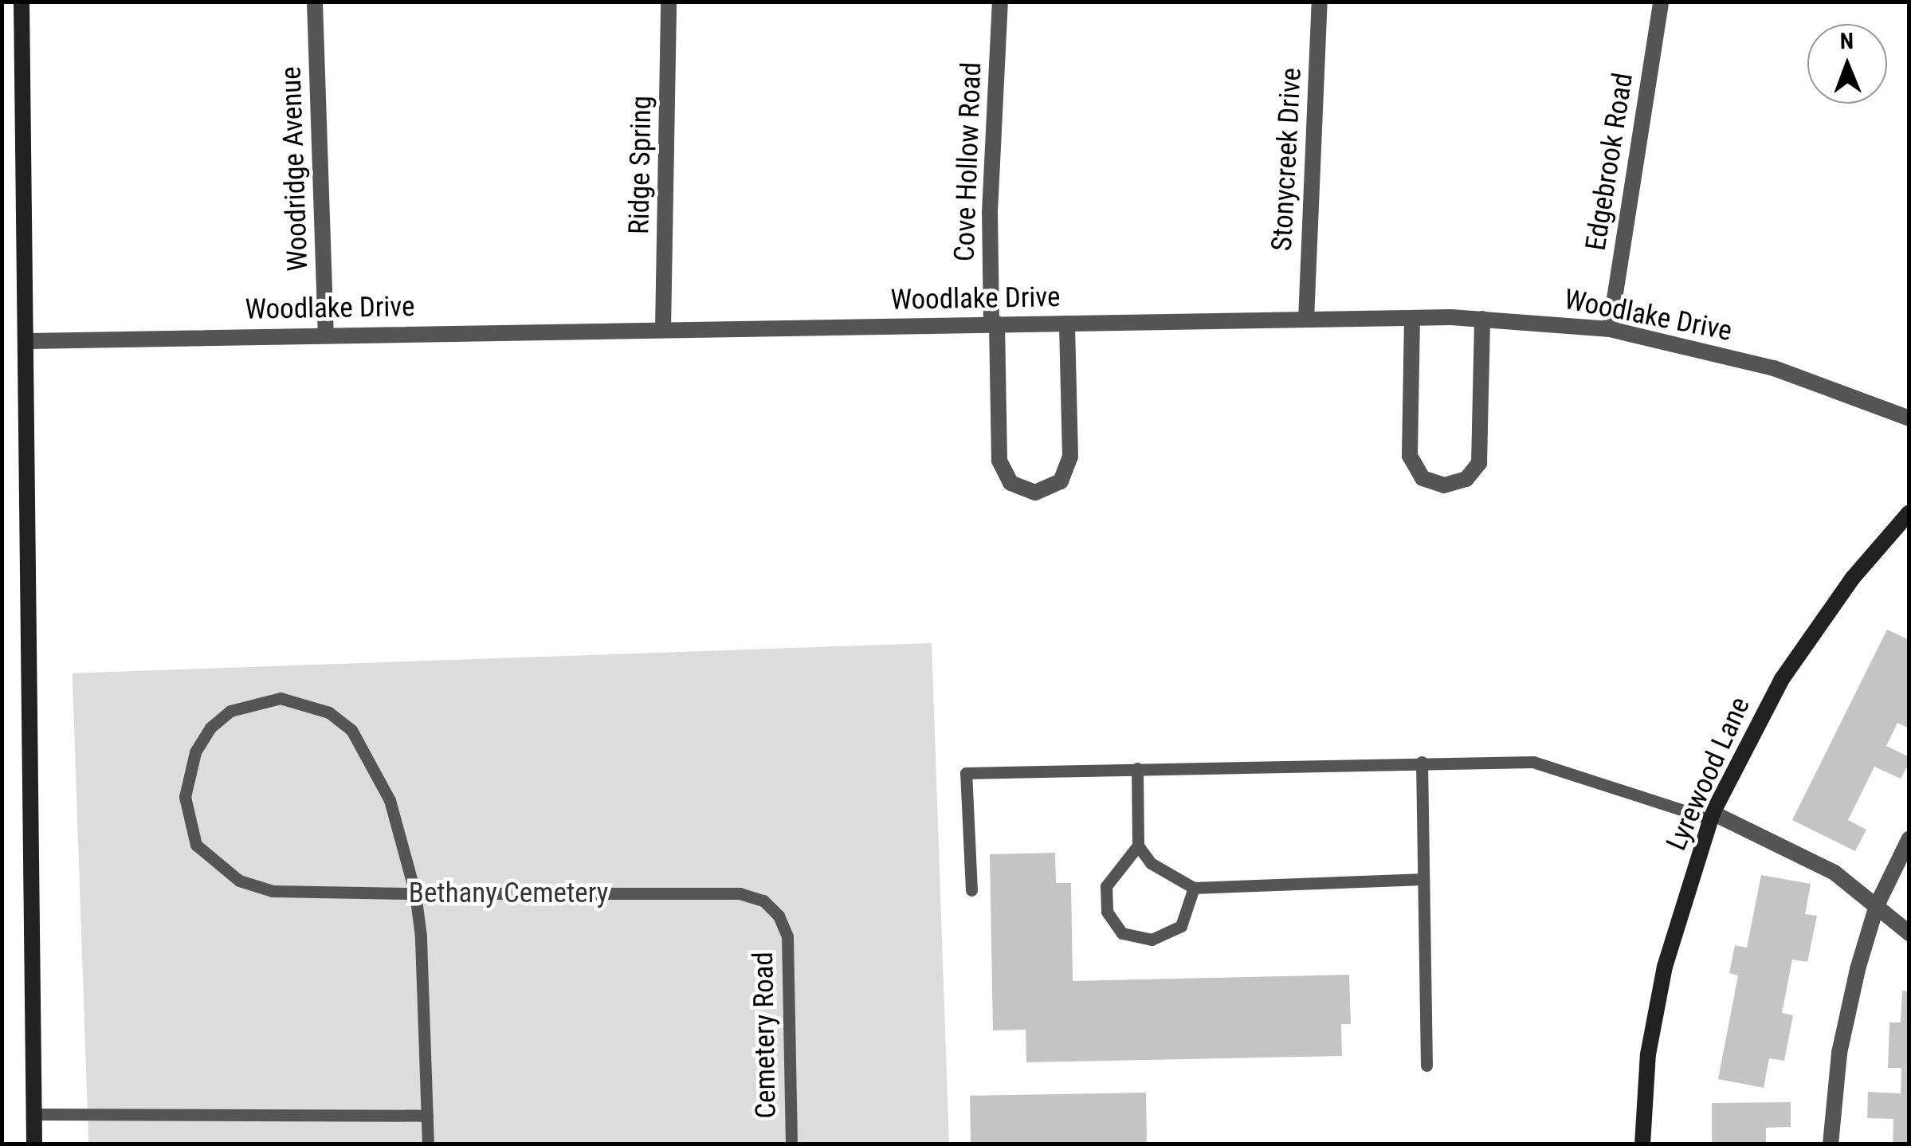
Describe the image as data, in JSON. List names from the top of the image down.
{
  "streets": {
    "main road": ["Lyrewood Lane"],
    "street": [
      "Stonycreek Drive",
      "Cove Hollow Road",
      "Edgebrook Road",
      "Ridge Spring",
      "Woodridge Avenue",
      "Woodlake Drive"
    ],
    "lane": ["Cemetery Road"]
  },
  "crossings": [
    ["Stonycreek Drive", "Woodlake Drive"],
    ["Cove Hollow Road", "Woodlake Drive"],
    ["Edgebrook Road", "Woodlake Drive"],
    ["Ridge Spring", "Woodlake Drive"],
    ["Woodridge Avenue", "Woodlake Drive"]
  ],
  "parks": ["Bethany Cemetery"],
  "north": "top"
}
